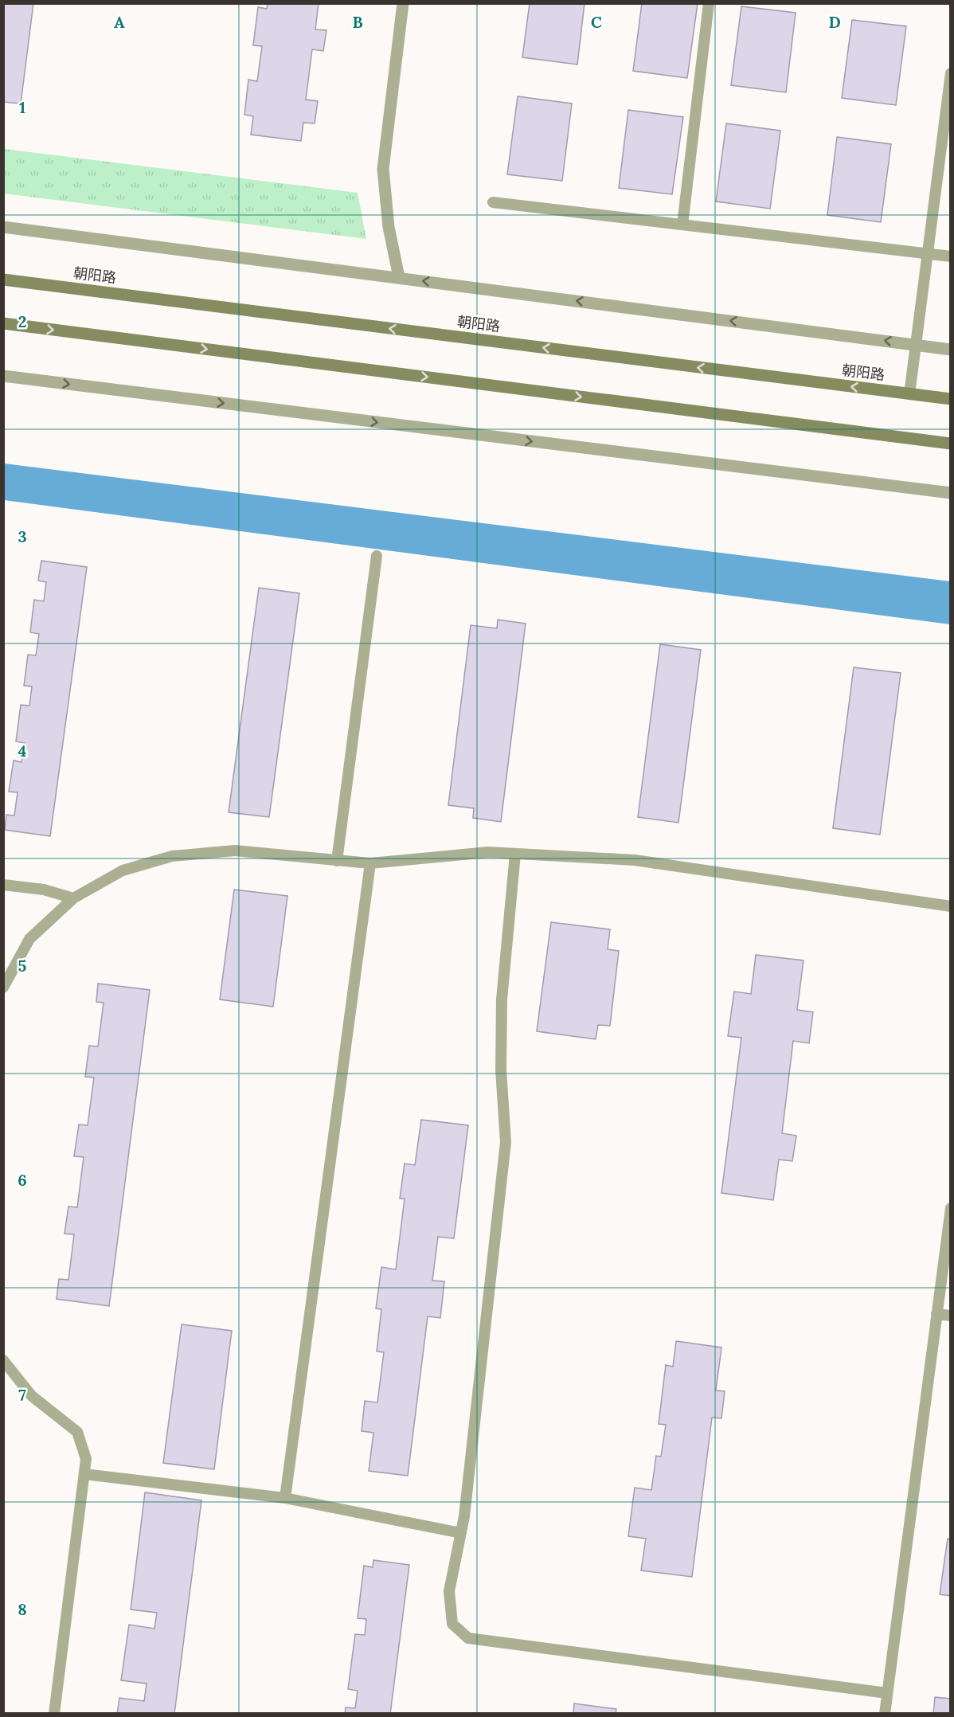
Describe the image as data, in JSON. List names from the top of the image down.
{
  "streets": {
    "main road": ["朝阳路"]
  },
  "grid": {
    "columns": [
      "A",
      "B",
      "C",
      "D"
    ],
    "rows": [
      "1",
      "2",
      "3",
      "4",
      "5",
      "6",
      "7",
      "8"
    ]
  }
}
